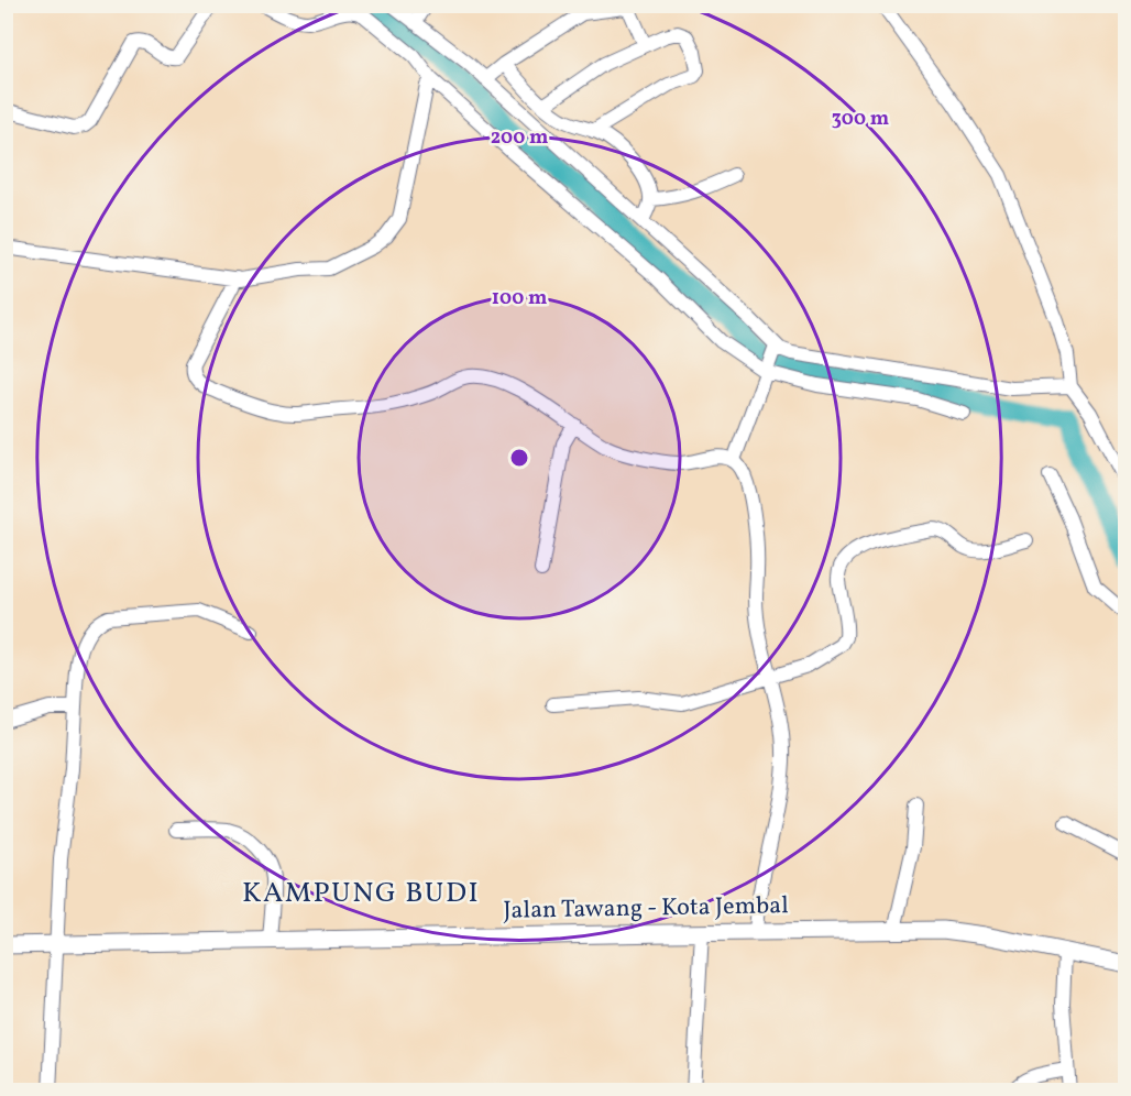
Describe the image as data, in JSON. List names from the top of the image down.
{
  "streets": {
    "main road": ["Jalan Tawang - Kota Jembal"]
  },
  "districts": ["KAMPUNG BUDI"],
  "rings": ["300 m", "200 m", "100 m"]
}
